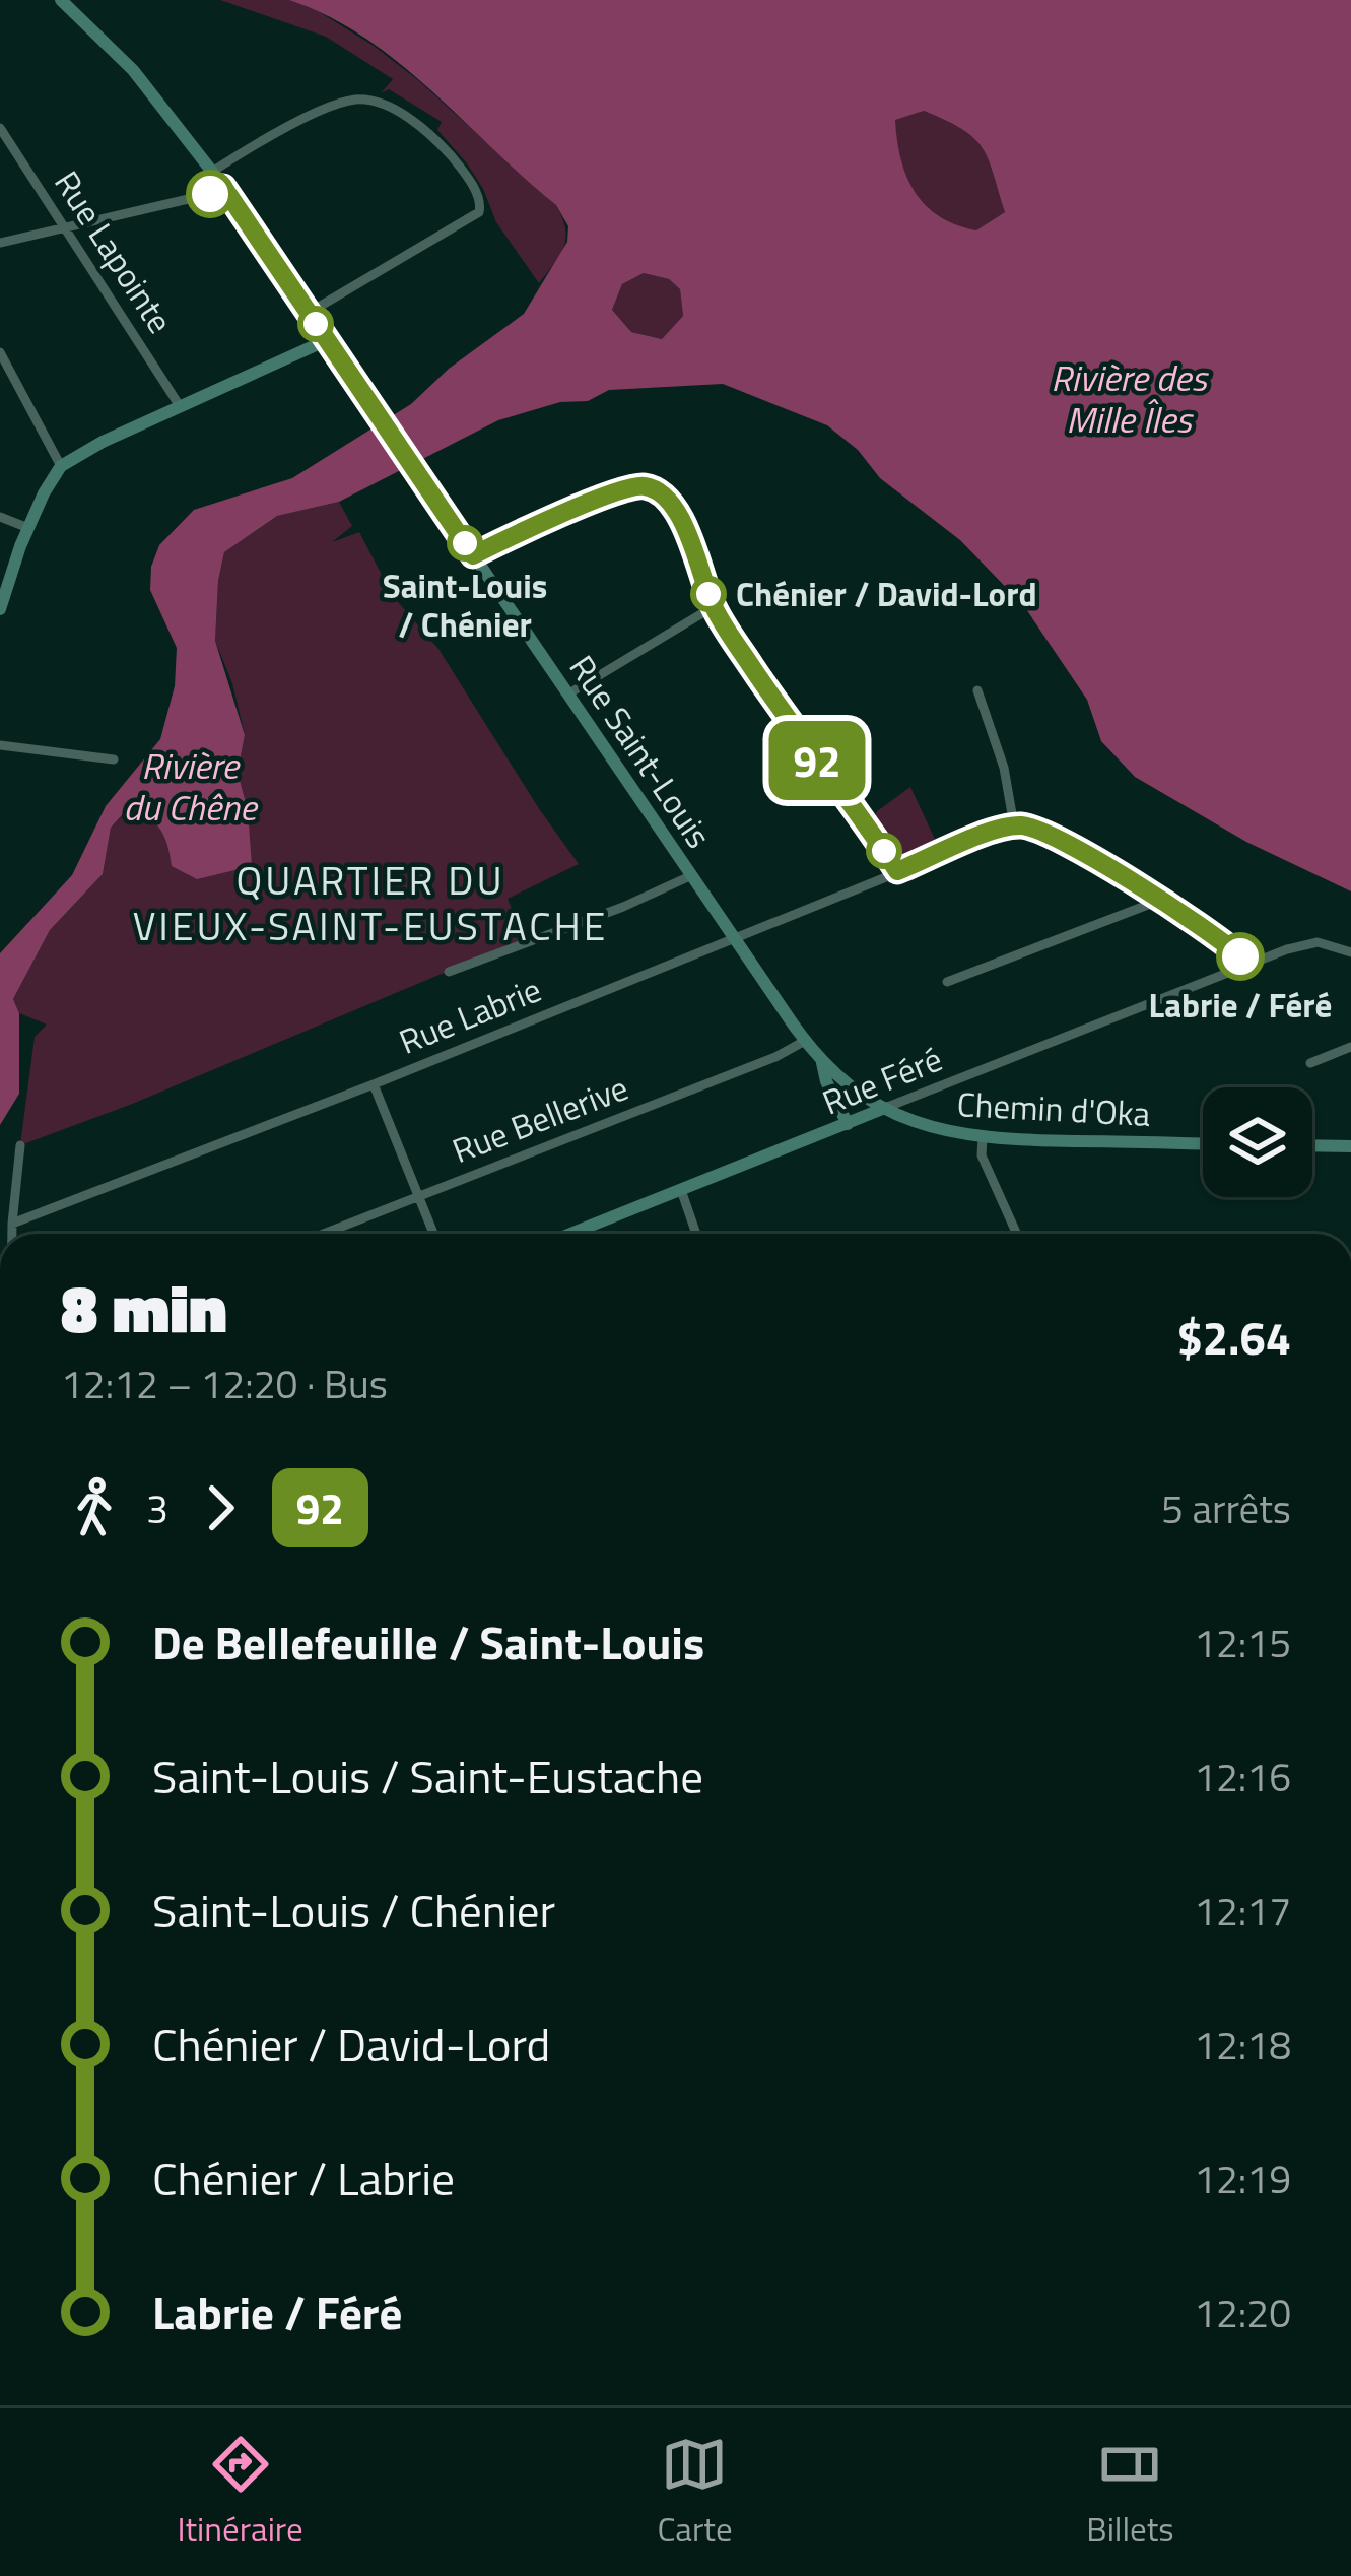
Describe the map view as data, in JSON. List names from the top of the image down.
{
  "streets": {
    "main road": ["Rue Saint-Louis", "Rue Féré", "Chemin d'Oka"],
    "street": ["Rue Lapointe", "Rue Labrie", "Rue Bellerive"]
  },
  "crossings": [
    ["Rue Saint-Louis", "Rue Labrie"],
    ["Rue Saint-Louis", "Rue Féré"],
    ["Rue Saint-Louis", "Chemin d'Oka"],
    ["Rue Saint-Louis", "Rue Bellerive"],
    ["Rue Féré", "Chemin d'Oka"]
  ],
  "districts": ["QUARTIER DU VIEUX-SAINT-EUSTACHE"],
  "water": ["Rivière des Mille Îles", "Rivière du Chêne"],
  "places": ["Saint-Louis / Chénier", "Chénier / David-Lord", "Labrie / Féré"],
  "lines": ["bus line 92"],
  "page": {
    "on_map": "92",
    "heading": ["8 min", "12:12 – 12:20 · Bus", "$2.64"],
    "legs": ["3", "92", "5 arrêts"],
    "list": [
      {
        "name": "De Bellefeuille / Saint-Louis",
        "value": "12:15"
      },
      {
        "name": "Saint-Louis / Saint-Eustache",
        "value": "12:16"
      },
      {
        "name": "Saint-Louis / Chénier",
        "value": "12:17"
      },
      {
        "name": "Chénier / David-Lord",
        "value": "12:18"
      },
      {
        "name": "Chénier / Labrie",
        "value": "12:19"
      },
      {
        "name": "Labrie / Féré",
        "value": "12:20"
      }
    ],
    "tabs": ["Itinéraire", "Carte", "Billets"]
  }
}
